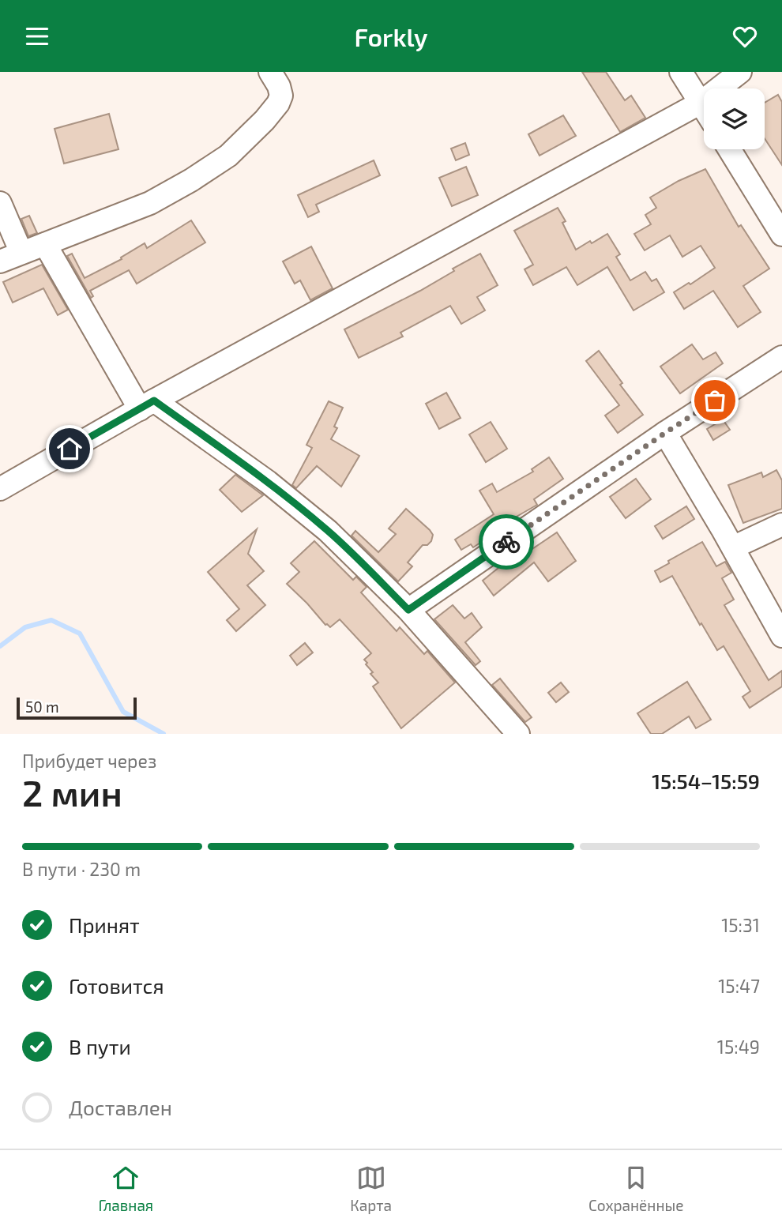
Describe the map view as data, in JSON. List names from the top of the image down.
{
  "scale_bar": "50 m",
  "page": {
    "header": "Forkly",
    "scale": "50 m",
    "heading": ["2 мин", "Прибудет через", "15:54–15:59"],
    "bar": "В пути · 230 m",
    "list": [
      ["Принят", "15:31"],
      ["Готовится", "15:47"],
      ["В пути", "15:49"],
      "Доставлен"
    ],
    "tabs": ["Главная", "Карта", "Сохранённые"]
  }
}
